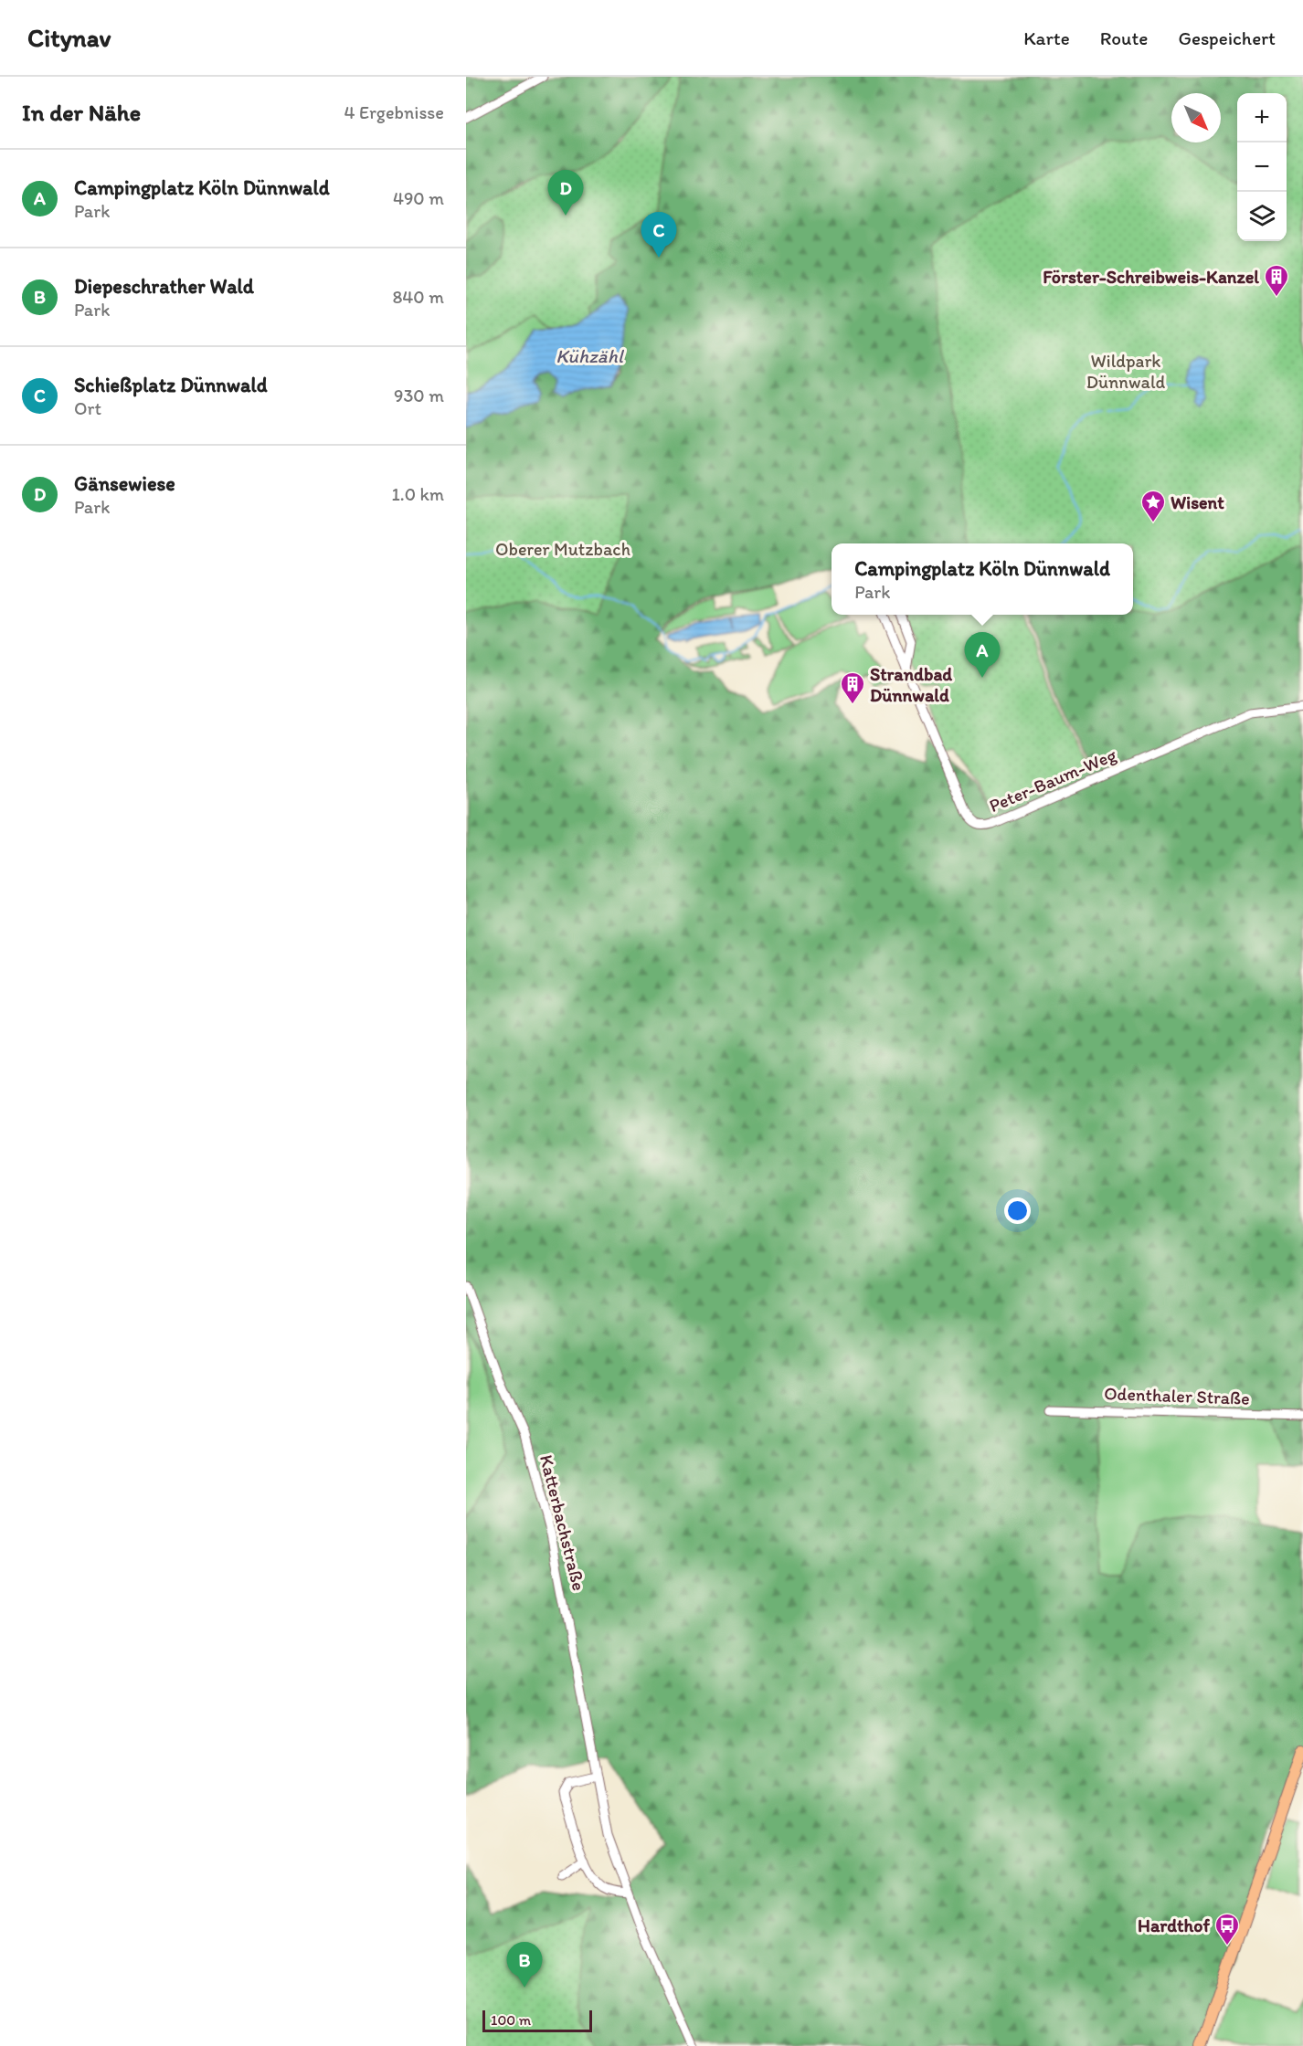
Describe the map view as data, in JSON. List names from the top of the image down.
{
  "streets": {
    "street": ["Peter-Baum-Weg", "Odenthaler Straße", "Katterbachstraße"]
  },
  "water": ["Kühzähl"],
  "parks": ["Wildpark Dünnwald", "Oberer Mutzbach"],
  "places": {
    "building": ["Förster-Schreibweis-Kanzel", "Strandbad Dünnwald"],
    "place": ["Wisent"],
    "bus stop": ["Hardthof"]
  },
  "scale_bar": "100 m",
  "north": "bottom right",
  "page": {
    "header": "Citynav",
    "nav": ["Karte", "Route", "Gespeichert"],
    "heading": ["In der Nähe", "4 Ergebnisse"],
    "map_buttons": ["+", "−"],
    "list": [
      {
        "mark": "A",
        "name": "Campingplatz Köln Dünnwald",
        "note": "Park",
        "value": "490 m"
      },
      {
        "mark": "B",
        "name": "Diepeschrather Wald",
        "note": "Park",
        "value": "840 m"
      },
      {
        "mark": "C",
        "name": "Schießplatz Dünnwald",
        "note": "Ort",
        "value": "930 m"
      },
      {
        "mark": "D",
        "name": "Gänsewiese",
        "note": "Park",
        "value": "1.0 km"
      }
    ],
    "pins": [
      "D",
      "C",
      "A",
      "B"
    ],
    "popup": ["Campingplatz Köln Dünnwald", "Park"],
    "scale": "100 m"
  }
}
